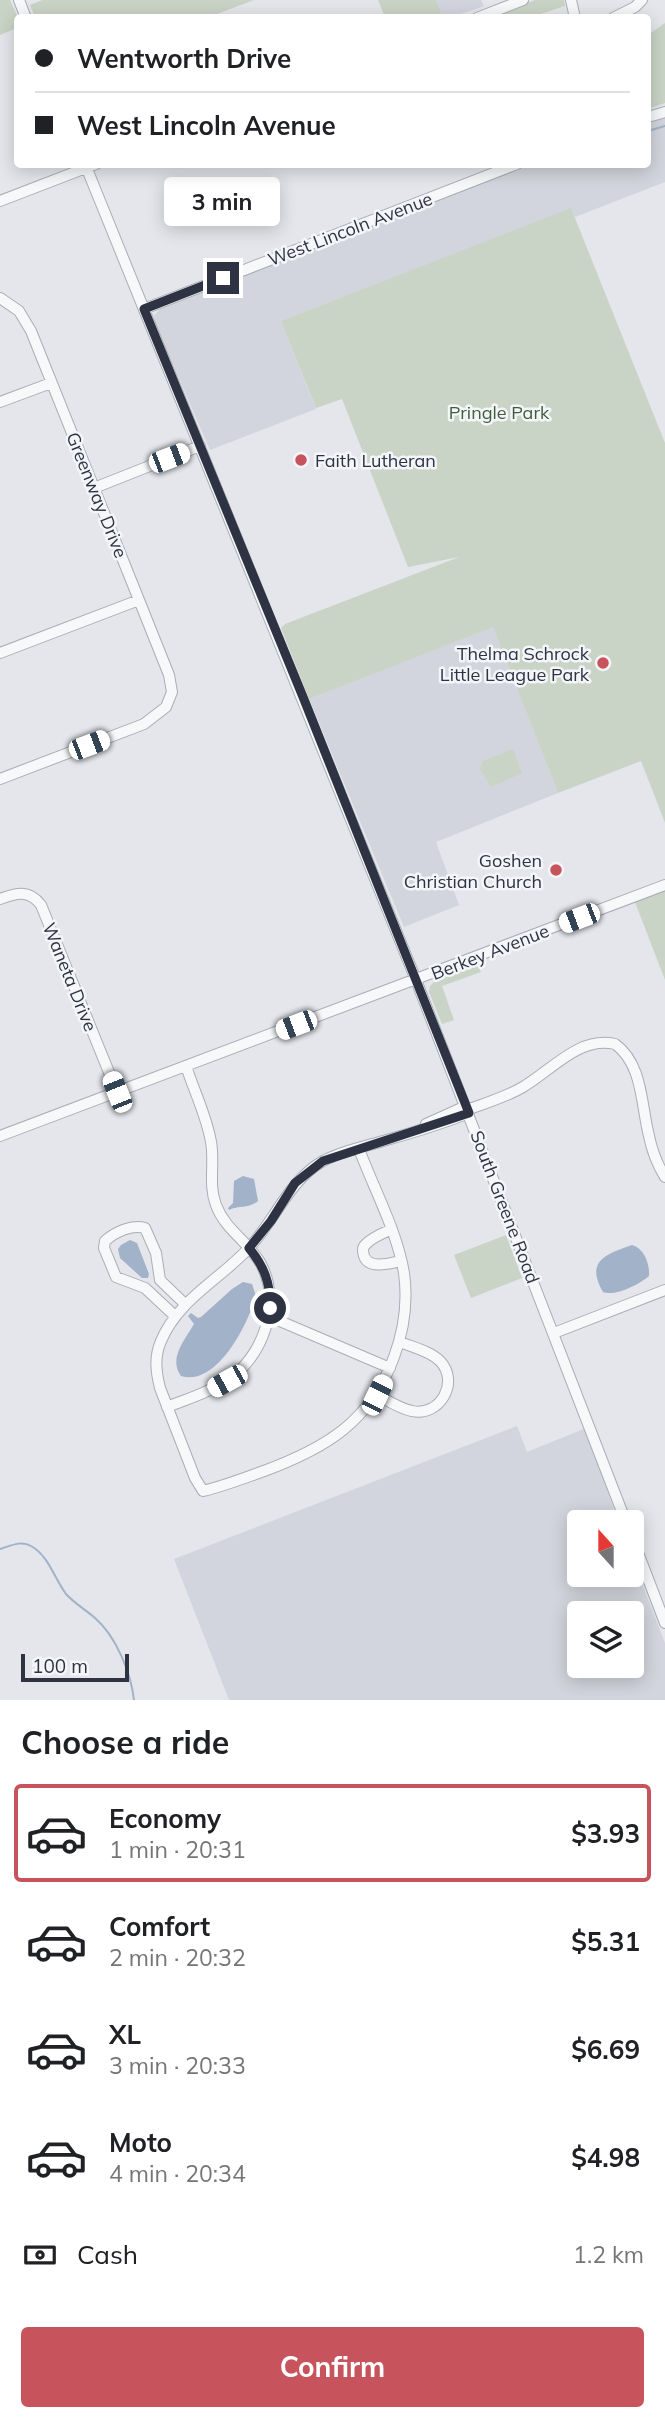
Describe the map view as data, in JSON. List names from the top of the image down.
{
  "streets": {
    "street": [
      "West Lincoln Avenue",
      "Greenway Drive",
      "Berkey Avenue",
      "Waneta Drive",
      "South Greene Road"
    ]
  },
  "crossings": [
    ["West Lincoln Avenue", "South Greene Road"],
    ["Berkey Avenue", "Waneta Drive"],
    ["Berkey Avenue", "South Greene Road"]
  ],
  "parks": ["Pringle Park"],
  "places": ["Faith Lutheran", "Thelma Schrock Little League Park", "Goshen Christian Church"],
  "scale_bar": "100 m",
  "north": "top",
  "page": {
    "banner": ["Wentworth Drive", "West Lincoln Avenue"],
    "bubble": "3 min",
    "scale": "100 m",
    "heading": "Choose a ride",
    "list": [
      {
        "name": "Economy",
        "note": "1 min · 20:31",
        "value": "$3.93"
      },
      {
        "name": "Comfort",
        "note": "2 min · 20:32",
        "value": "$5.31"
      },
      {
        "name": "XL",
        "note": "3 min · 20:33",
        "value": "$6.69"
      },
      {
        "name": "Moto",
        "note": "4 min · 20:34",
        "value": "$4.98"
      }
    ],
    "pay": ["Cash", "1.2 km"],
    "buttons": "Confirm"
  }
}
